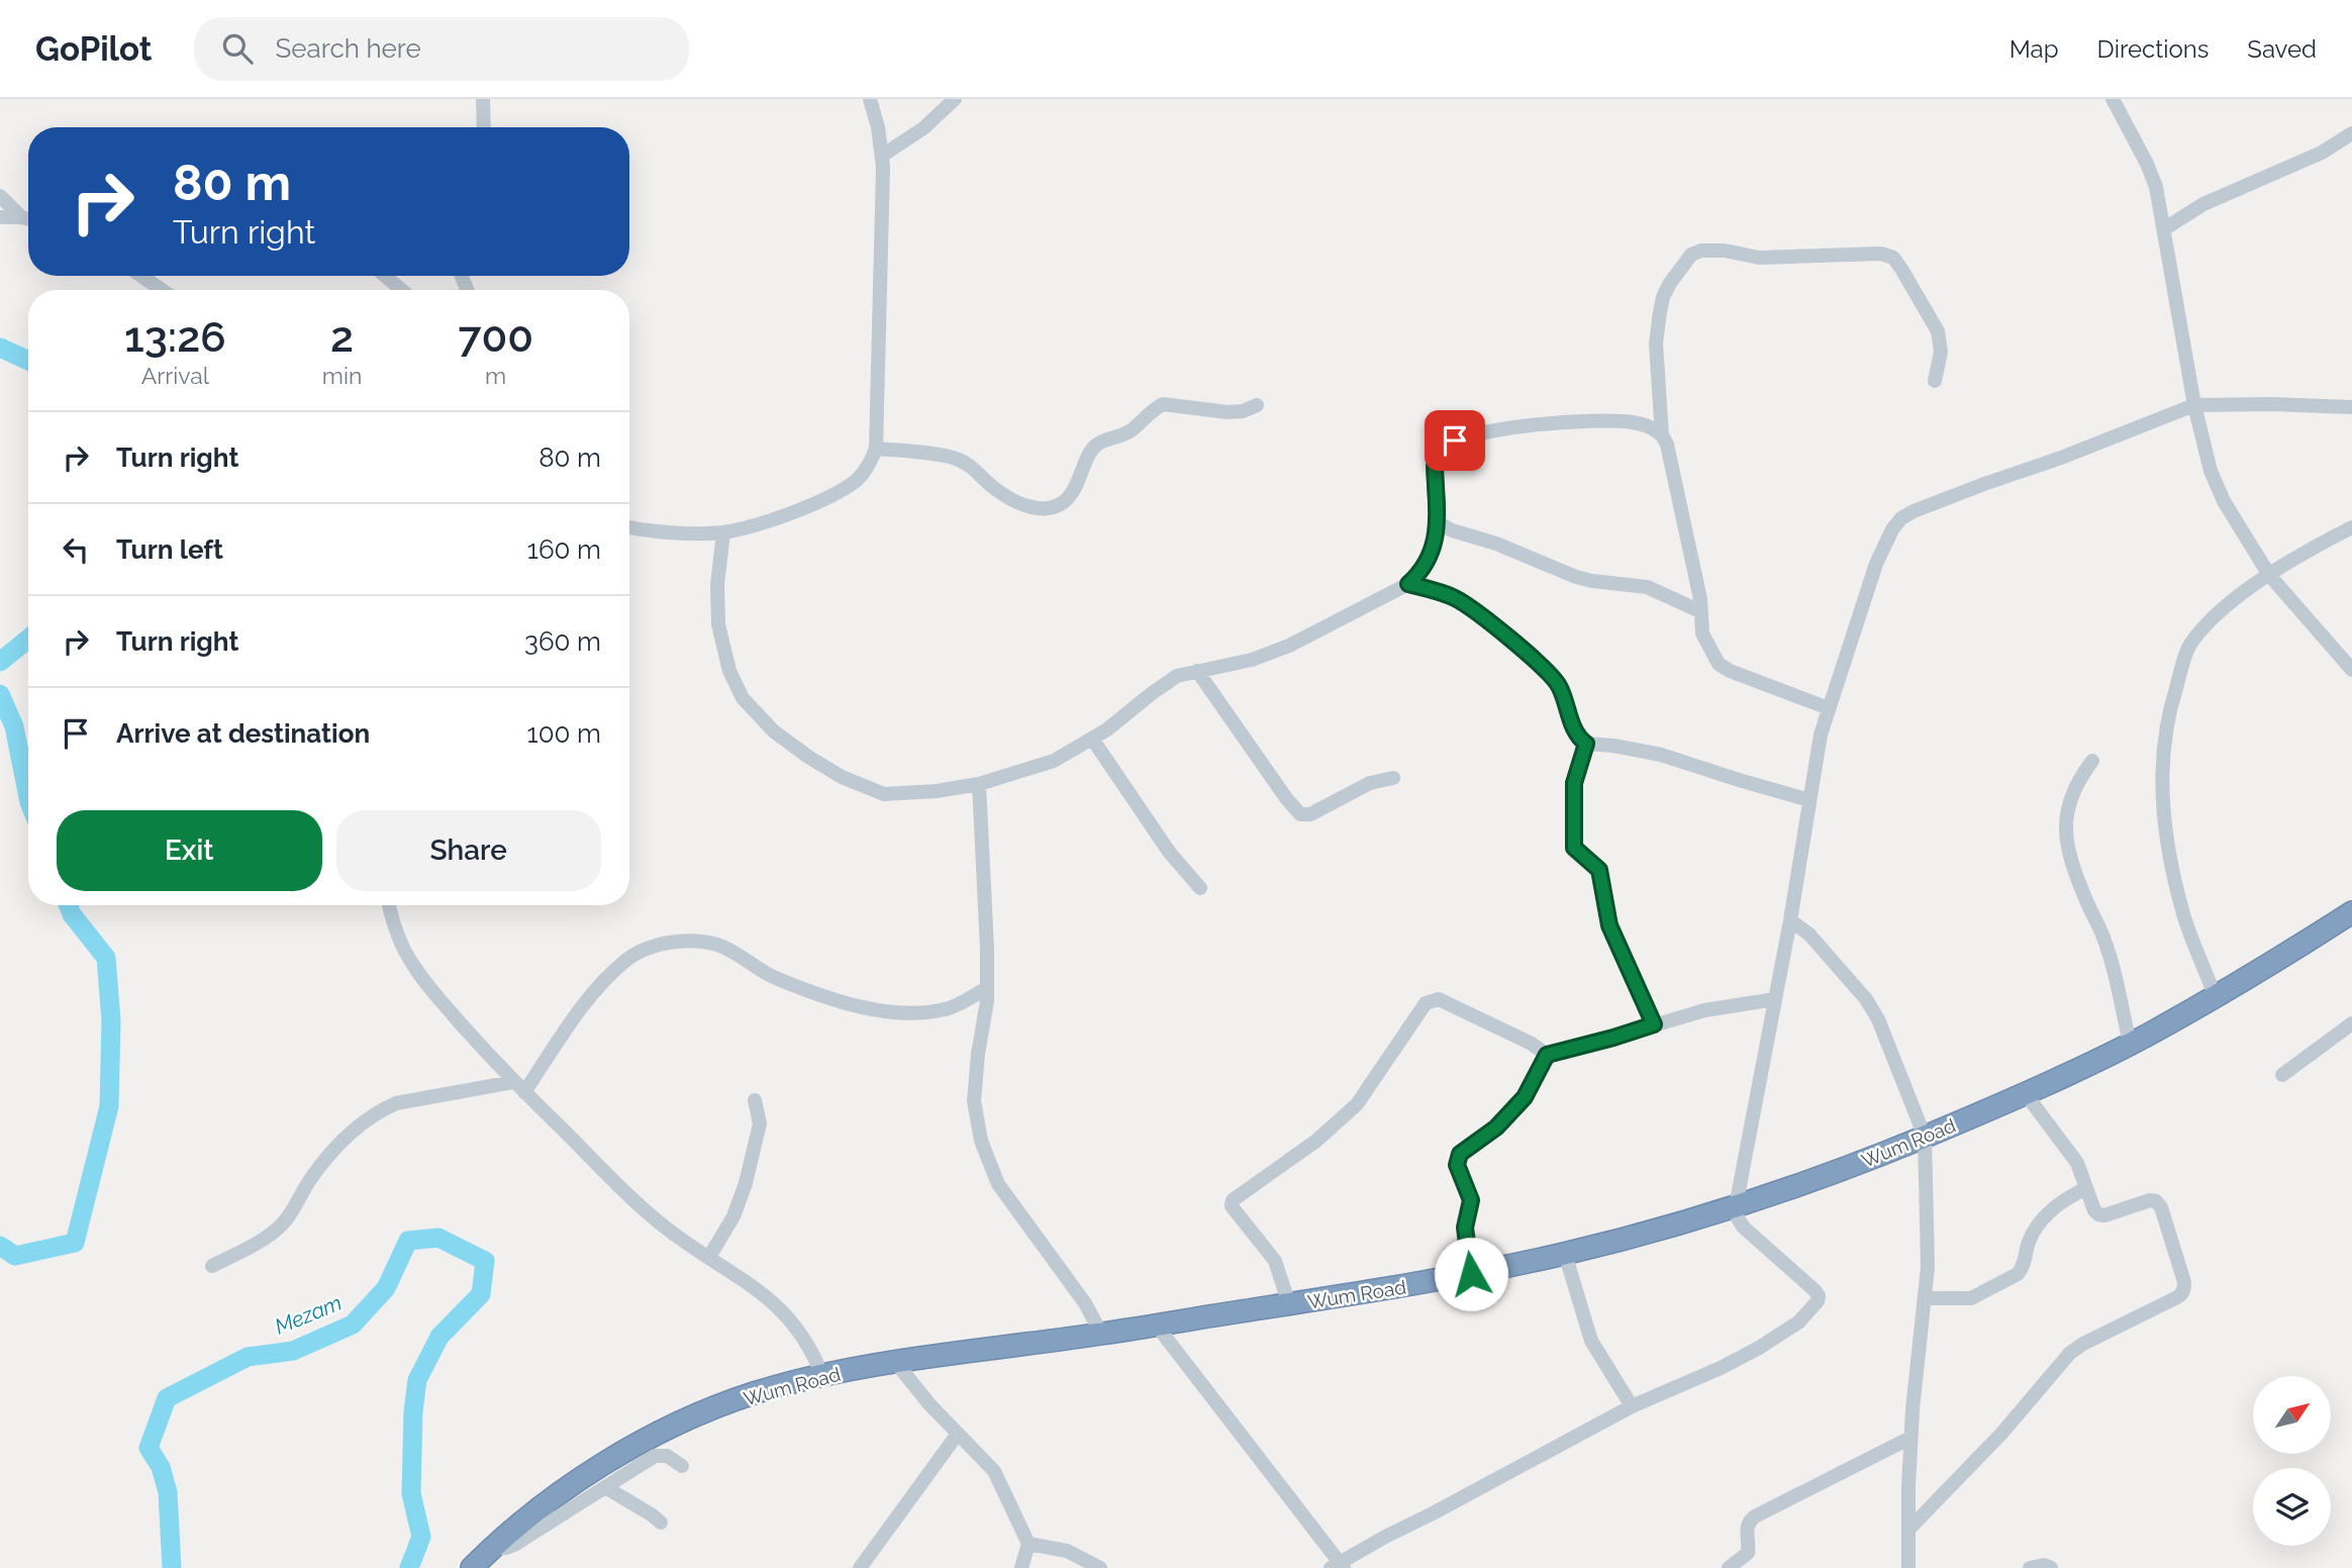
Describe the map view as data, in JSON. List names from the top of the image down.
{
  "streets": {
    "highway": ["Wum Road"]
  },
  "water": ["Mezam"],
  "north": "top right",
  "page": {
    "header": "GoPilot",
    "search": "Search here",
    "nav": ["Map", "Directions", "Saved"],
    "turn": ["80 m", "Turn right"],
    "eta": [
      "13:26",
      "Arrival",
      "2",
      "min",
      "700",
      "m"
    ],
    "list": [
      {
        "name": "Turn right",
        "value": "80 m"
      },
      {
        "name": "Turn left",
        "value": "160 m"
      },
      {
        "name": "Turn right",
        "value": "360 m"
      },
      {
        "name": "Arrive at destination",
        "value": "100 m"
      }
    ],
    "buttons": ["Exit", "Share"]
  }
}
